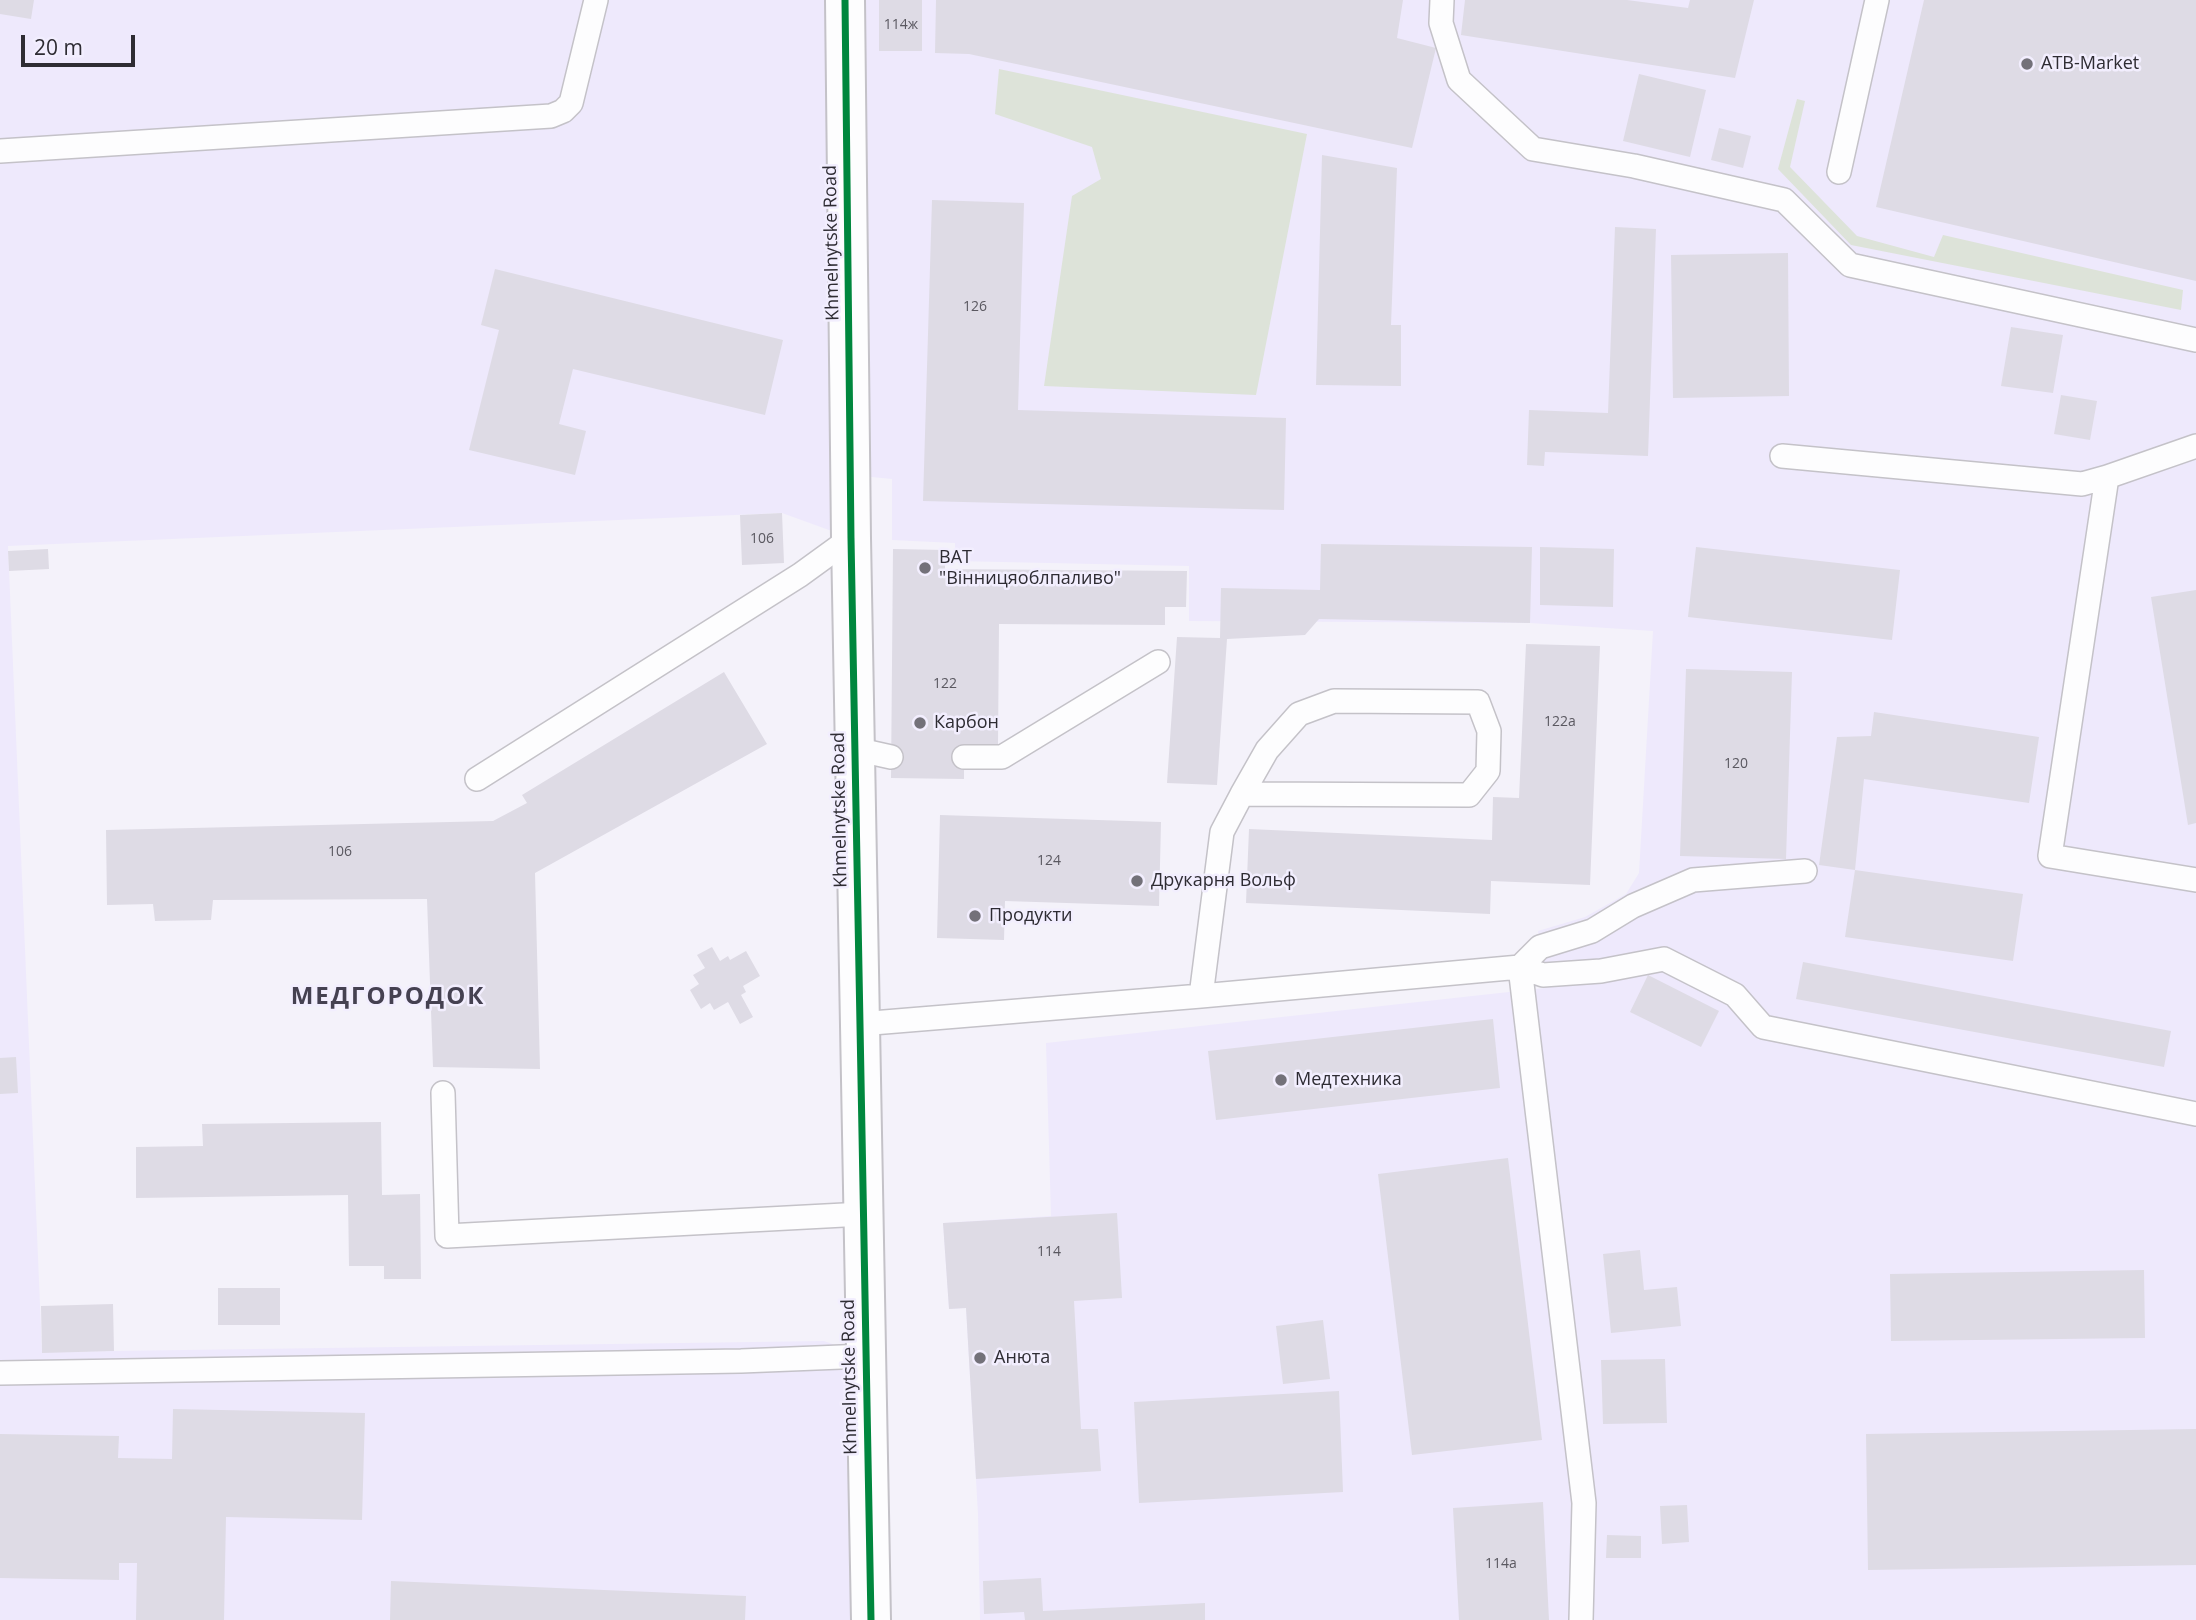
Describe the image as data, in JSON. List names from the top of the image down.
{
  "streets": {
    "street": ["Khmelnytske Road"]
  },
  "districts": ["МЕДГОРОДОК"],
  "places": [
    "ATB-Market",
    "ВАТ \"Вінницяоблпаливо\"",
    "Карбон",
    "Друкарня Вольф",
    "Продукти",
    "Медтехника",
    "Анюта"
  ],
  "house_numbers": [
    "114ж",
    "126",
    "106",
    "122",
    "122а",
    "120",
    "106",
    "124",
    "114",
    "114а"
  ],
  "scale_bar": "20 m"
}
